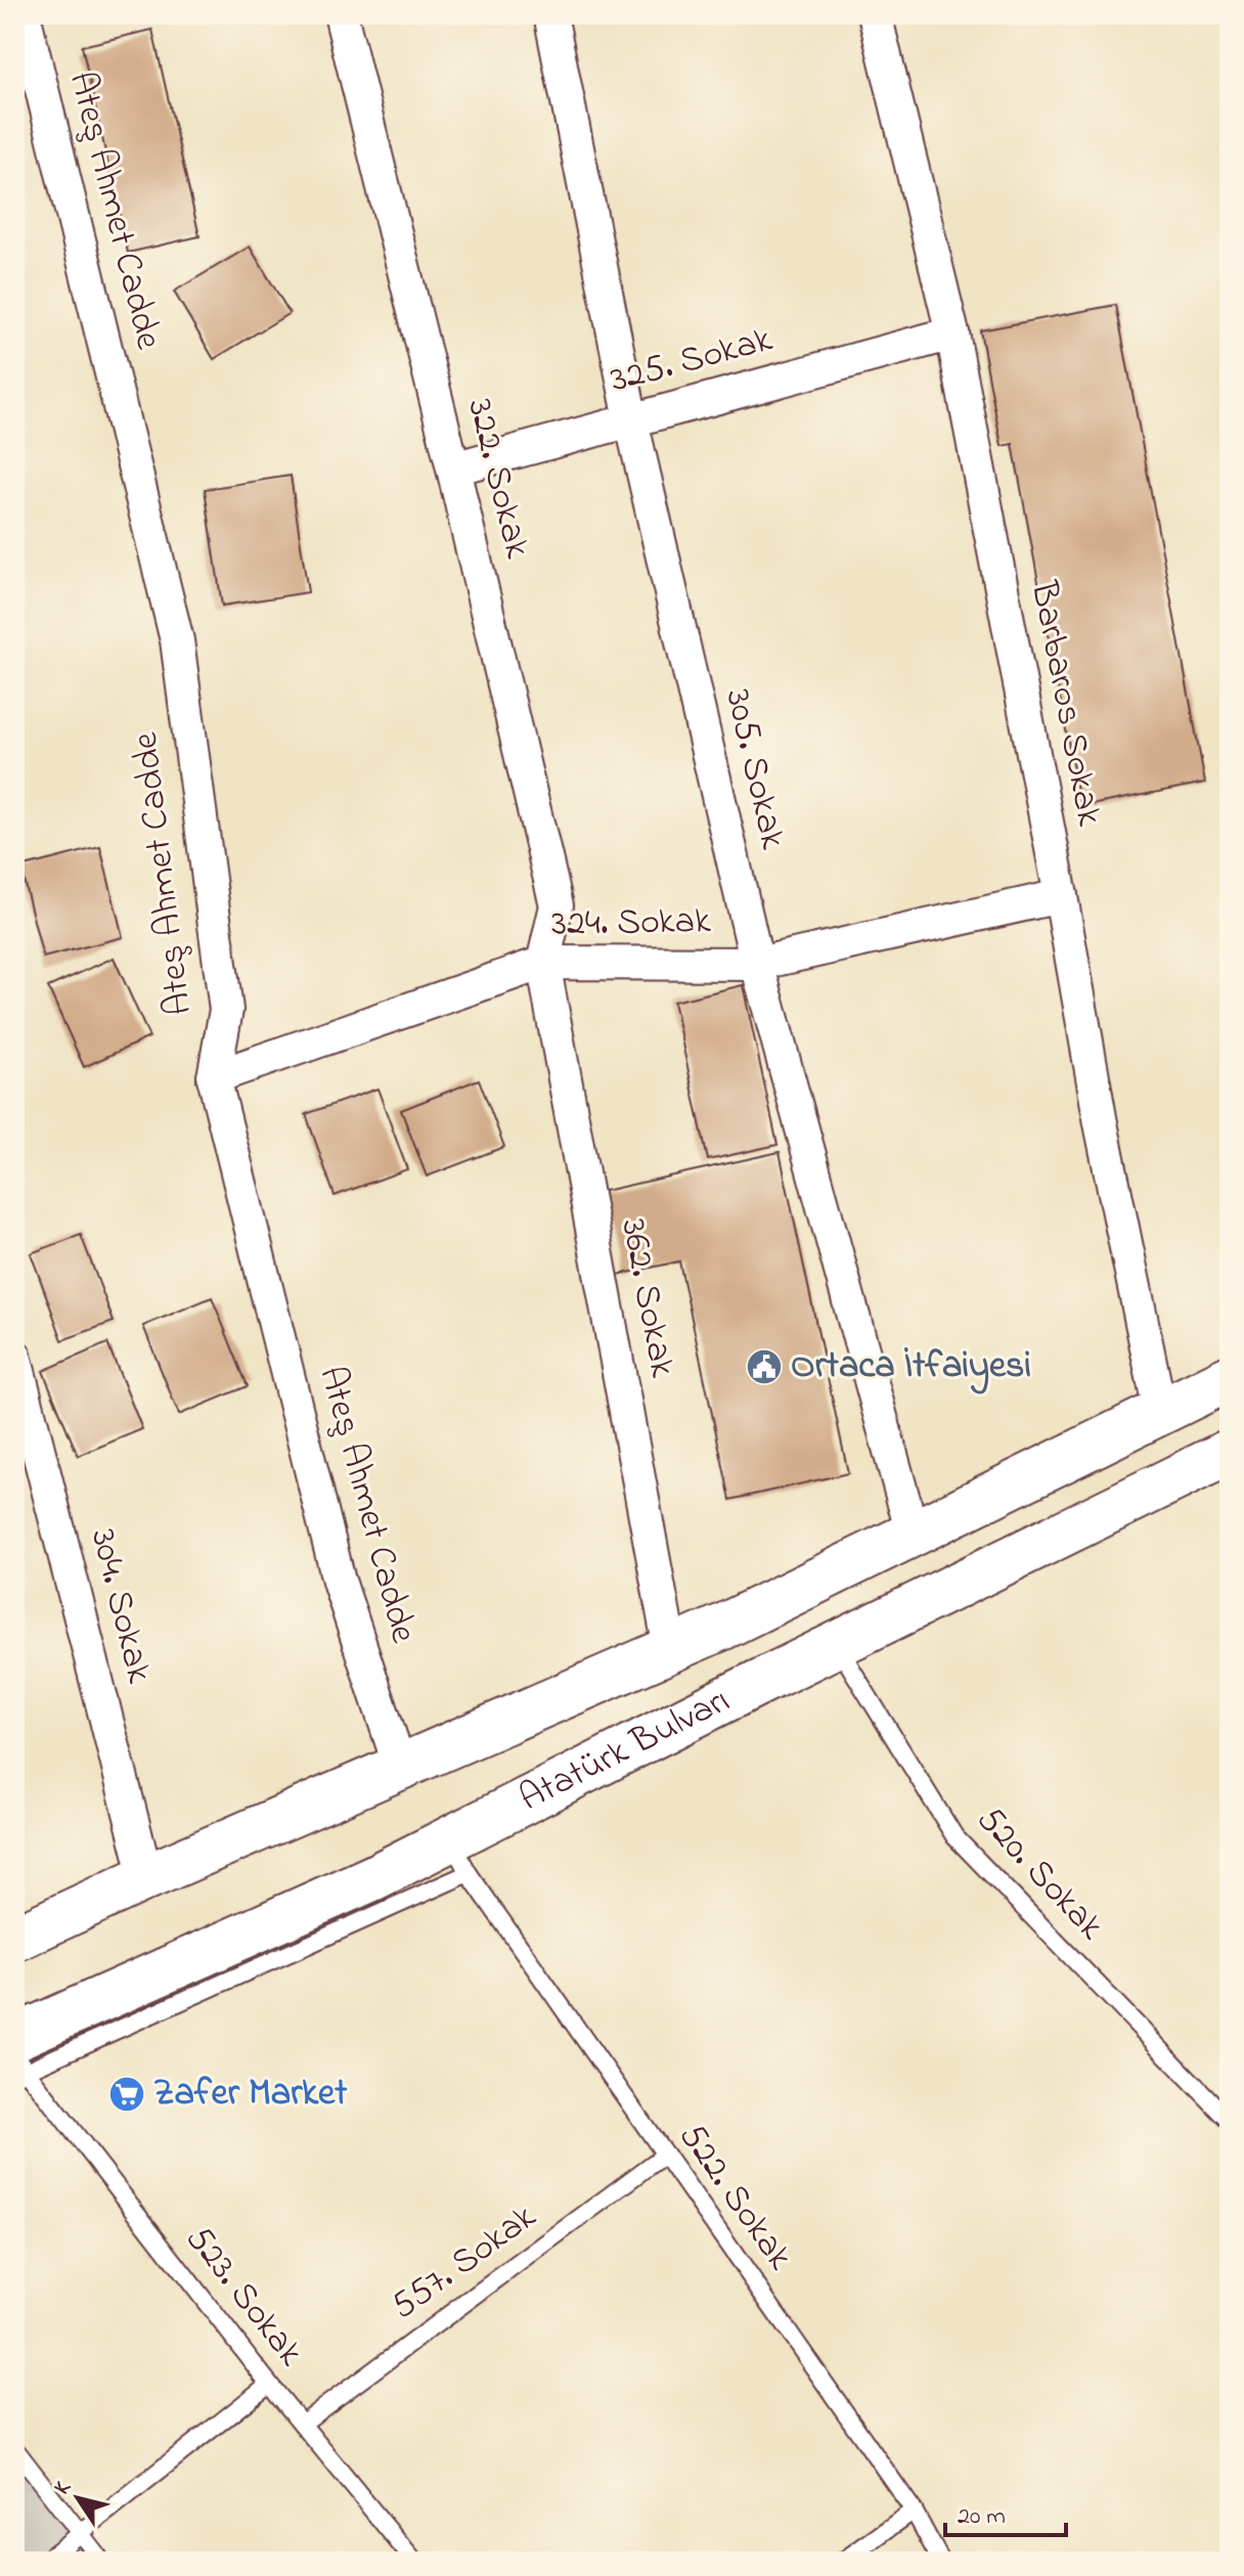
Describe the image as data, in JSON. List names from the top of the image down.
{
  "streets": {
    "main road": ["Atatürk Bulvarı"],
    "street": [
      "Ateş Ahmet Cadde",
      "325. Sokak",
      "322. Sokak",
      "Barbaros Sokak",
      "305. Sokak",
      "324. Sokak",
      "362. Sokak",
      "304. Sokak"
    ],
    "lane": [
      "520. Sokak",
      "522. Sokak",
      "557. Sokak",
      "523. Sokak"
    ]
  },
  "crossings": [
    ["Ateş Ahmet Cadde", "324. Sokak"],
    ["Ateş Ahmet Cadde", "Atatürk Bulvarı"],
    ["325. Sokak", "322. Sokak"],
    ["325. Sokak", "Barbaros Sokak"],
    ["325. Sokak", "305. Sokak"],
    ["322. Sokak", "324. Sokak"],
    ["322. Sokak", "362. Sokak"],
    ["Barbaros Sokak", "324. Sokak"],
    ["Barbaros Sokak", "Atatürk Bulvarı"],
    ["305. Sokak", "324. Sokak"],
    ["305. Sokak", "Atatürk Bulvarı"],
    ["324. Sokak", "362. Sokak"],
    ["362. Sokak", "Atatürk Bulvarı"],
    ["304. Sokak", "Atatürk Bulvarı"],
    ["Atatürk Bulvarı", "520. Sokak"],
    ["Atatürk Bulvarı", "522. Sokak"],
    ["Atatürk Bulvarı", "523. Sokak"],
    ["522. Sokak", "557. Sokak"],
    ["557. Sokak", "523. Sokak"]
  ],
  "places": {
    "public building": ["Ortaca İtfaiyesi"],
    "supermarket": ["Zafer Market"]
  },
  "scale_bar": "20 m",
  "north": "top left"
}
